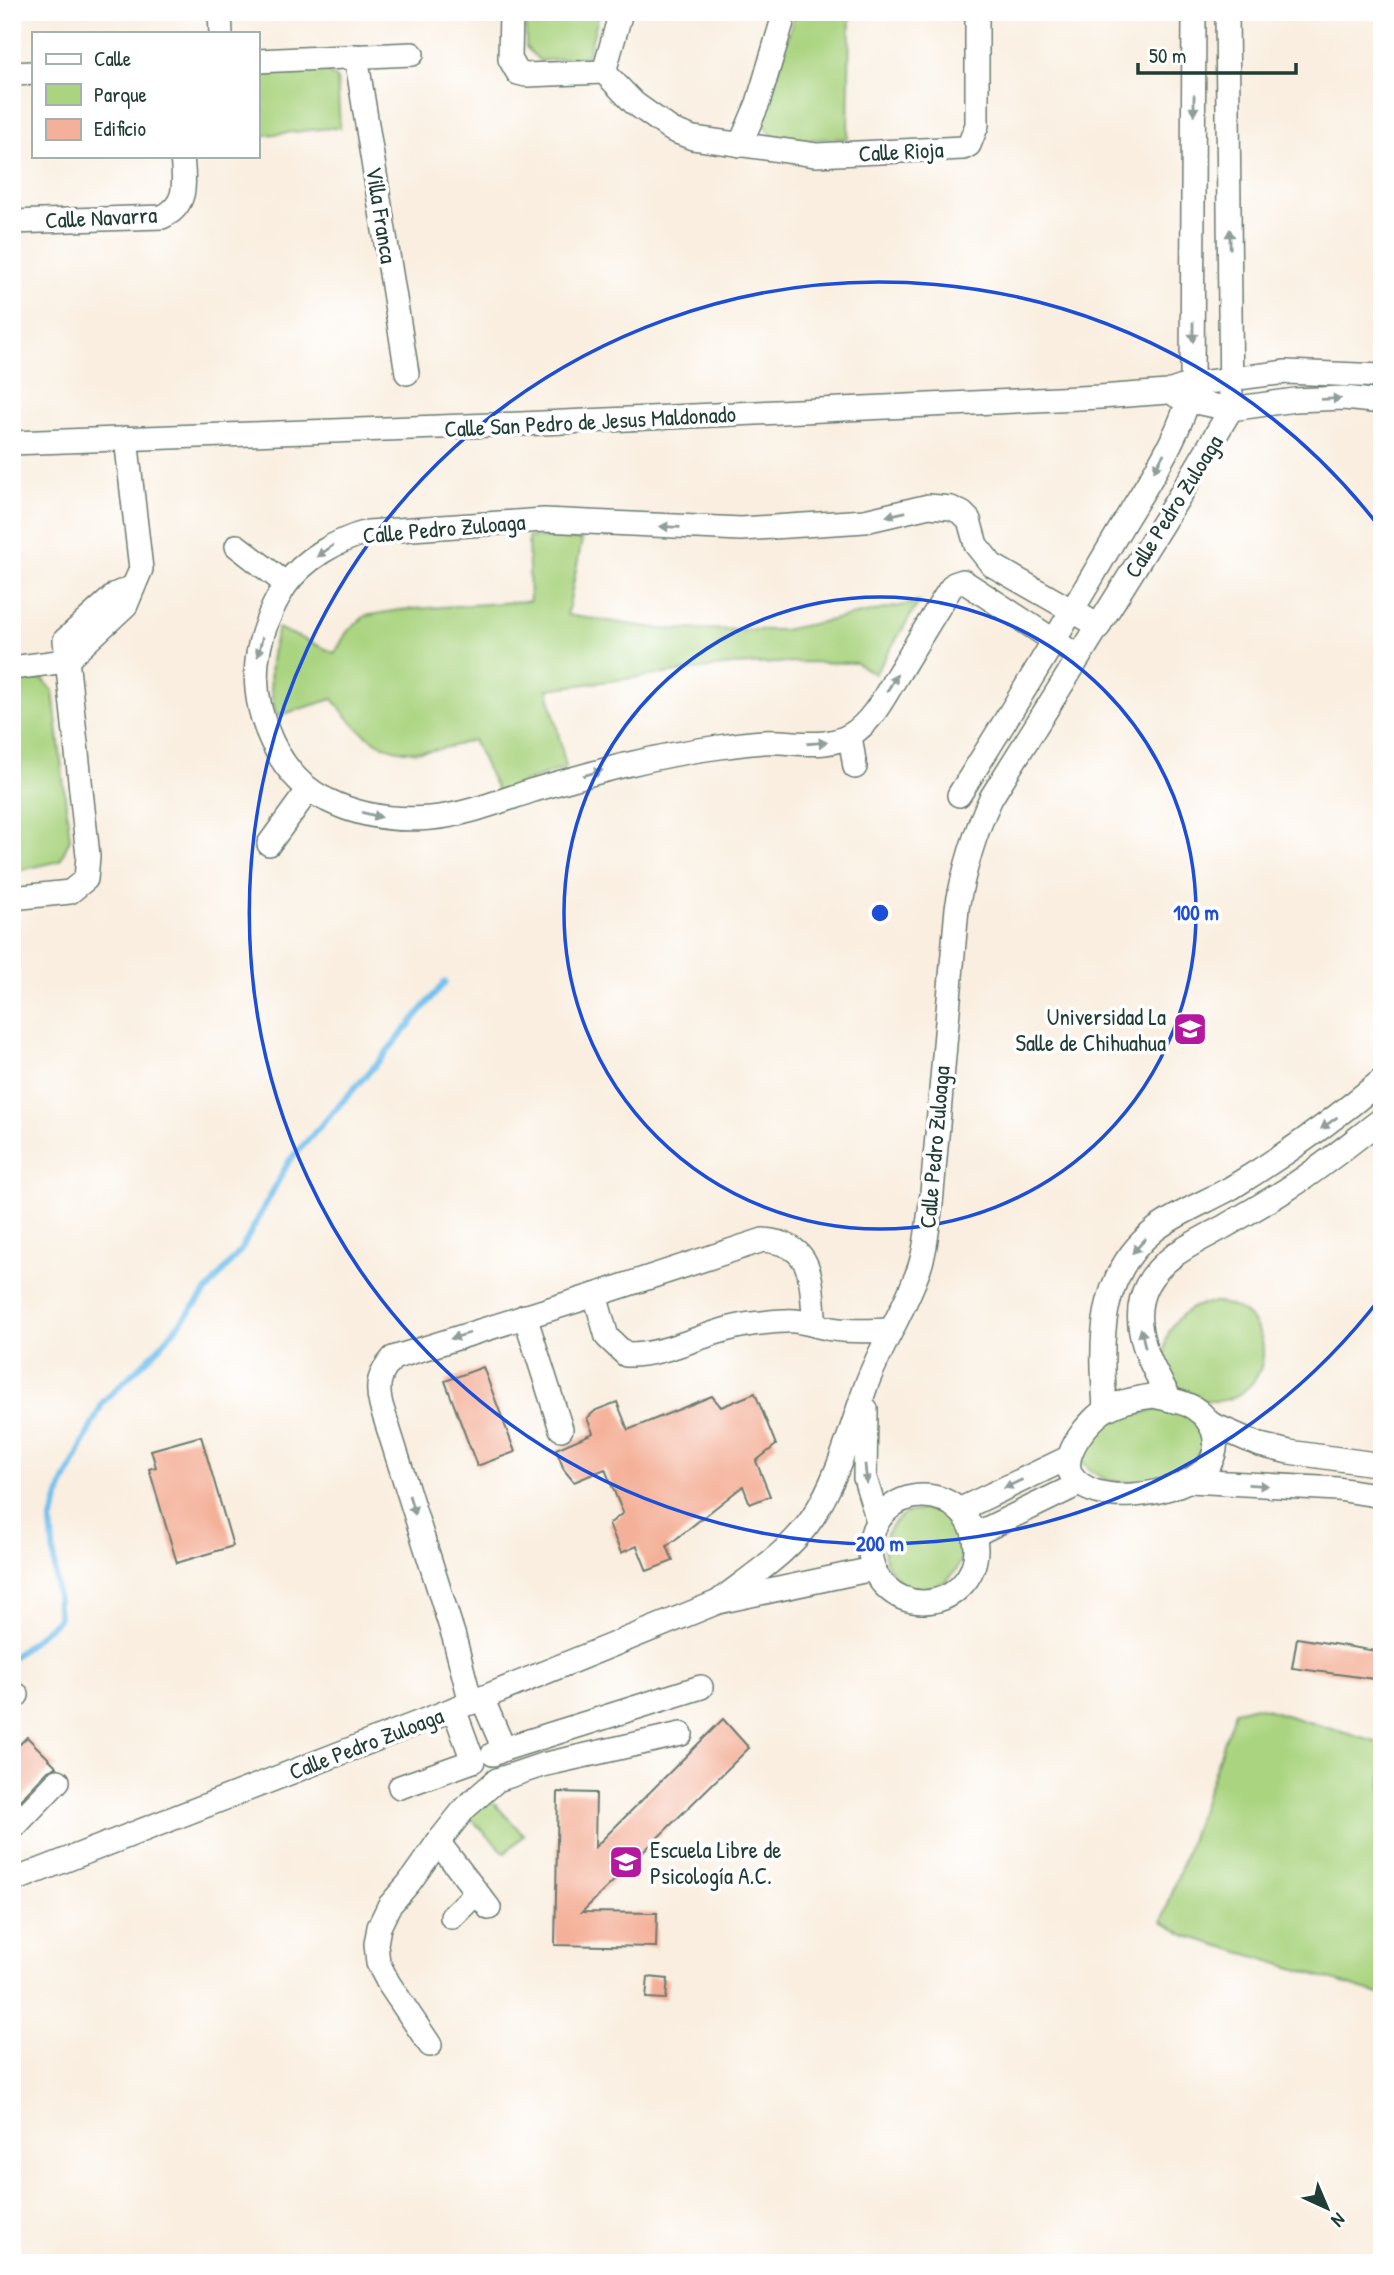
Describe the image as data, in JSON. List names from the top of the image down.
{
  "streets": {
    "street": [
      "Calle Rioja",
      "Villa Franca",
      "Calle Navarra",
      "Calle San Pedro de Jesus Maldonado",
      "Calle Pedro Zuloaga"
    ]
  },
  "crossings": [
    ["Calle San Pedro de Jesus Maldonado", "Calle Pedro Zuloaga"]
  ],
  "places": {
    "school or university": ["Universidad La Salle de Chihuahua", "Escuela Libre de Psicología A.C."]
  },
  "legend": ["Calle", "Parque", "Edificio"],
  "scale_bar": "50 m",
  "north": "bottom right",
  "rings": ["100 m", "200 m"]
}
